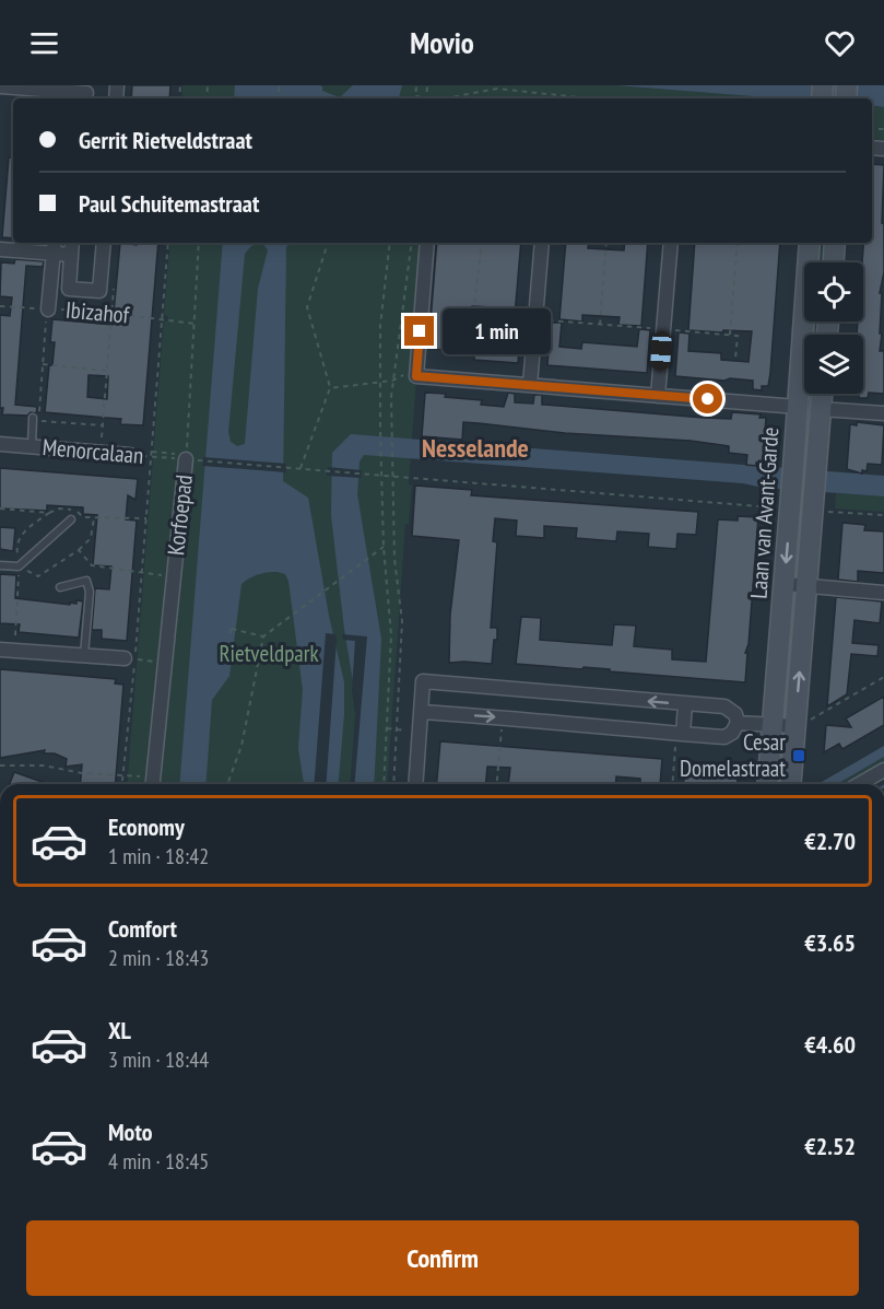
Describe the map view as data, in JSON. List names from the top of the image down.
{
  "streets": {
    "street": [
      "Ibizahof",
      "Menorcalaan",
      "Laan van Avant-Garde",
      "Korfoepad"
    ]
  },
  "crossings": [
    ["Ibizahof", "Korfoepad"],
    ["Menorcalaan", "Korfoepad"]
  ],
  "districts": ["Nesselande"],
  "parks": ["Rietveldpark"],
  "places": {
    "transit": ["Cesar Domelastraat"]
  },
  "page": {
    "header": "Movio",
    "banner": ["Gerrit Rietveldstraat", "Paul Schuitemastraat"],
    "bubble": "1 min",
    "list": [
      {
        "name": "Economy",
        "note": "1 min · 18:42",
        "value": "€2.70"
      },
      {
        "name": "Comfort",
        "note": "2 min · 18:43",
        "value": "€3.65"
      },
      {
        "name": "XL",
        "note": "3 min · 18:44",
        "value": "€4.60"
      },
      {
        "name": "Moto",
        "note": "4 min · 18:45",
        "value": "€2.52"
      }
    ],
    "buttons": "Confirm"
  }
}
